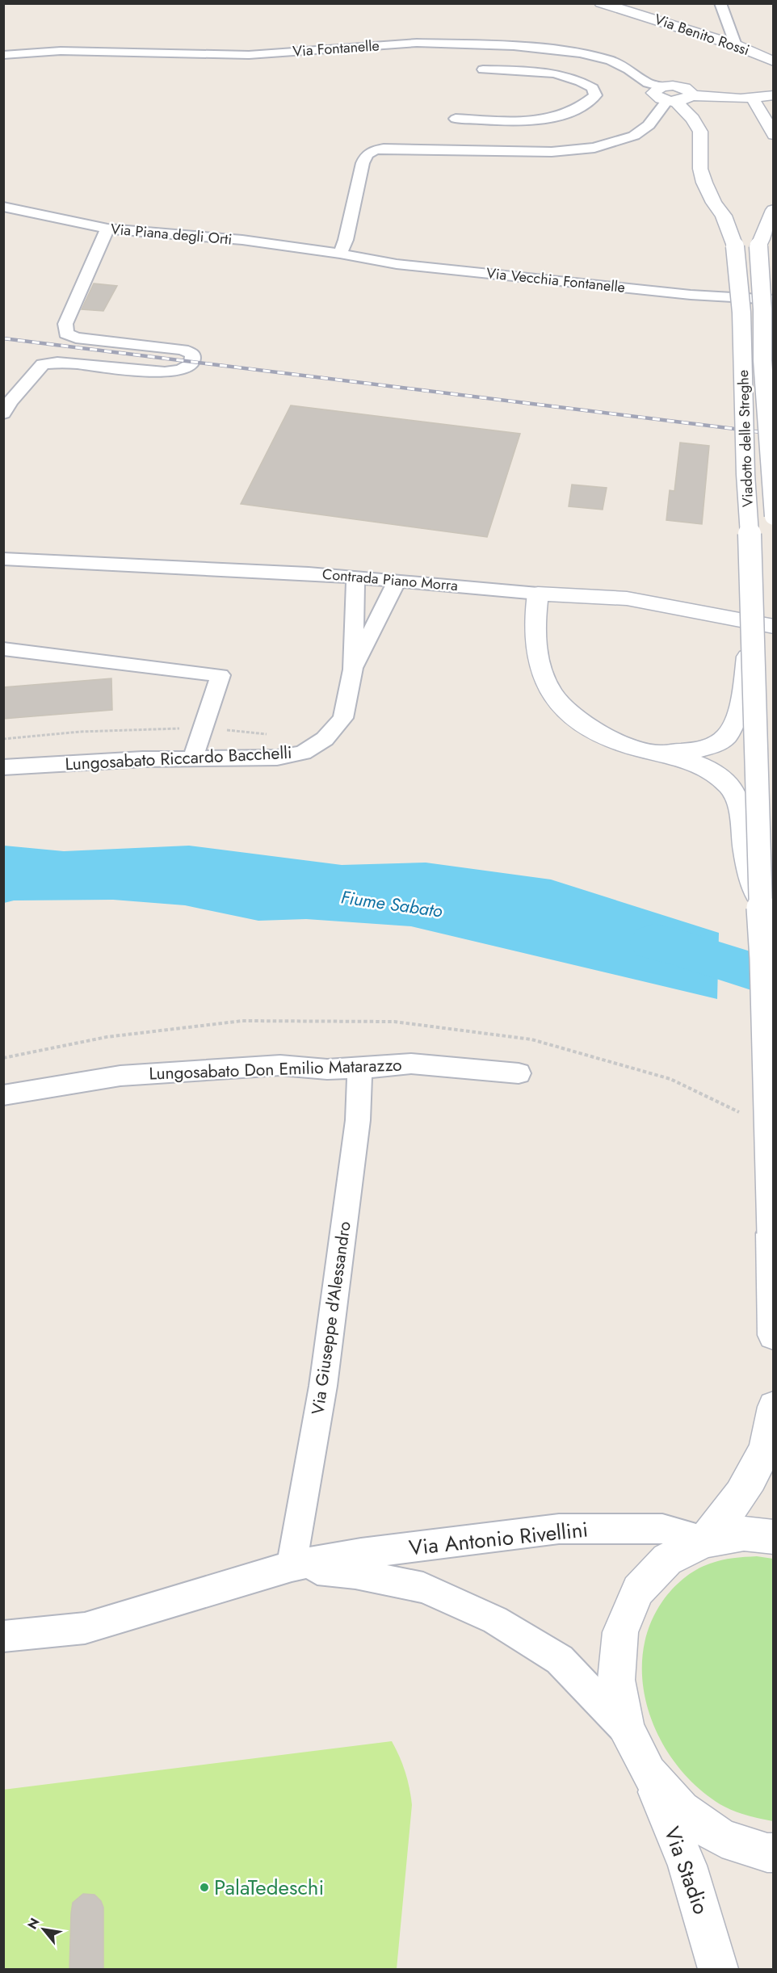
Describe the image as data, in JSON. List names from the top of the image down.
{
  "streets": {
    "main road": [
      "Via Benito Rossi",
      "Via Fontanelle",
      "Viadotto delle Streghe",
      "Contrada Piano Morra",
      "Via Stadio"
    ],
    "street": [
      "Via Piana degli Orti",
      "Via Vecchia Fontanelle",
      "Lungosabato Riccardo Bacchelli",
      "Lungosabato Don Emilio Matarazzo",
      "Via Giuseppe d'Alessandro",
      "Via Antonio Rivellini"
    ]
  },
  "crossings": [
    ["Via Piana degli Orti", "Via Vecchia Fontanelle"],
    ["Viadotto delle Streghe", "Contrada Piano Morra"],
    ["Contrada Piano Morra", "Lungosabato Riccardo Bacchelli"],
    ["Lungosabato Don Emilio Matarazzo", "Via Giuseppe d'Alessandro"],
    ["Via Giuseppe d'Alessandro", "Via Antonio Rivellini"]
  ],
  "water": ["Fiume Sabato"],
  "places": ["PalaTedeschi"],
  "north": "top left"
}
